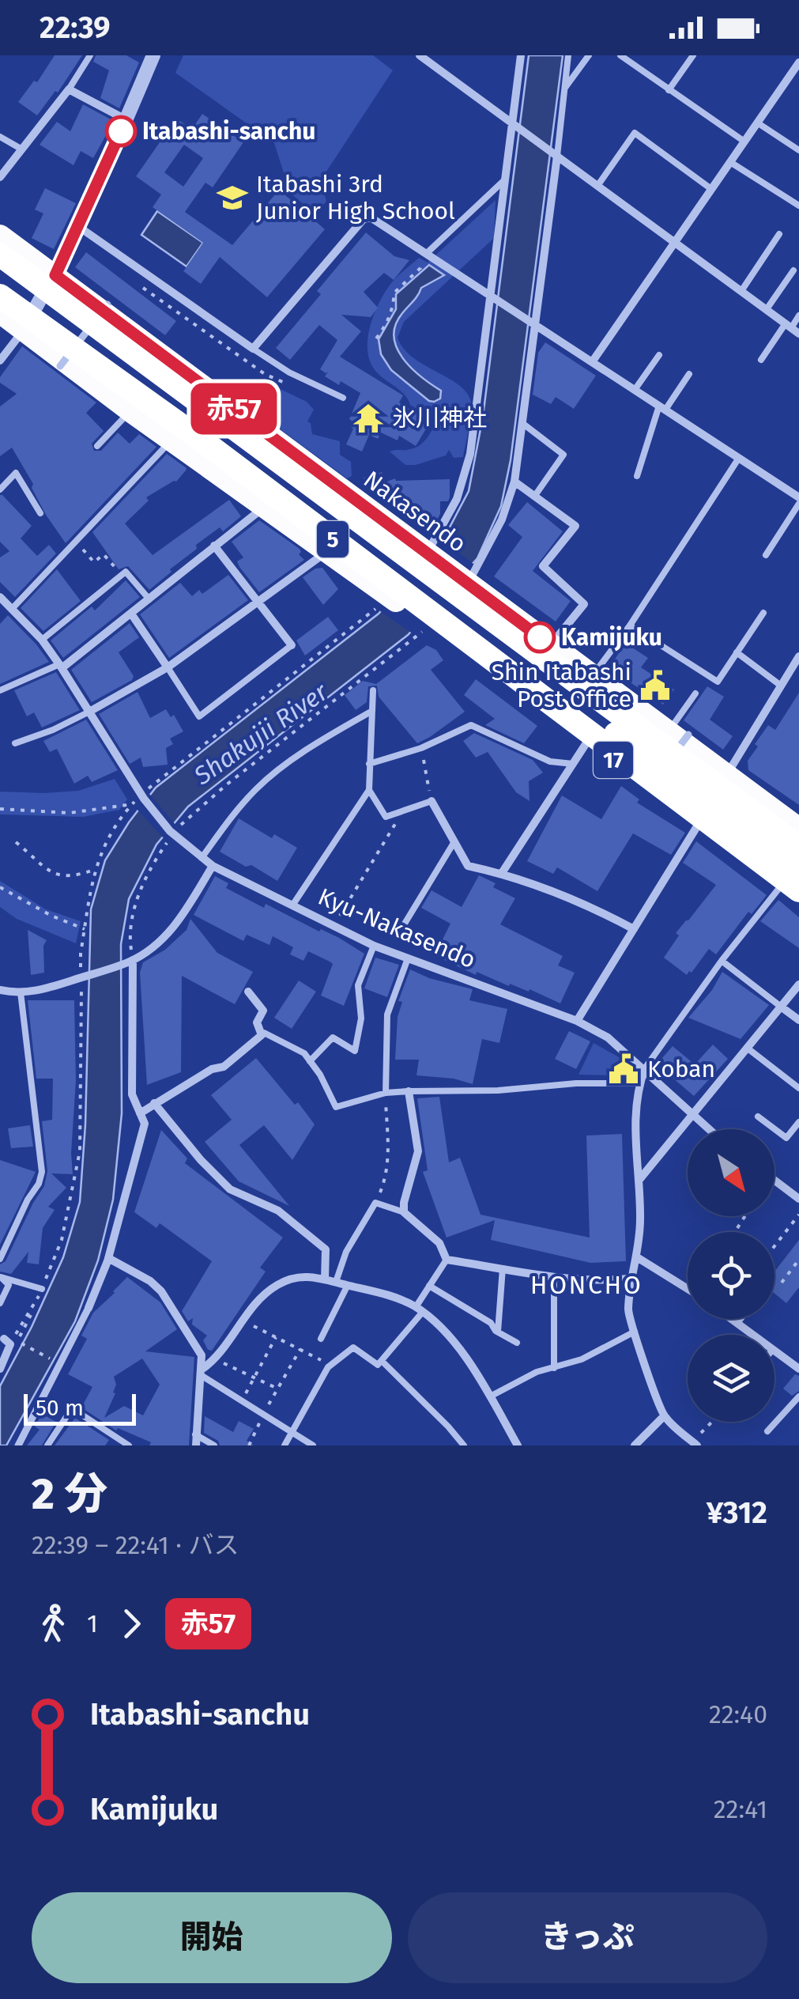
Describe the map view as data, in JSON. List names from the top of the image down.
{
  "streets": {
    "highway": ["Nakasendo", "5", "17"],
    "street": ["Kyu-Nakasendo"]
  },
  "crossings": [
    ["5", "17"]
  ],
  "districts": ["HONCHO"],
  "water": ["Shakujii River"],
  "places": {
    "other": ["Itabashi-sanchu", "Kamijuku"],
    "school or university": ["Itabashi 3rd Junior High School"],
    "temple": ["氷川神社"],
    "public building": ["Shin Itabashi Post Office", "Koban"]
  },
  "lines": ["bus line 赤57"],
  "scale_bar": "50 m",
  "north": "bottom right",
  "page": {
    "status": "22:39",
    "on_map": "赤57",
    "scale": "50 m",
    "heading": ["2 分", "22:39 – 22:41 · バス", "¥312"],
    "legs": ["1", "赤57"],
    "list": [
      {
        "name": "Itabashi-sanchu",
        "value": "22:40"
      },
      {
        "name": "Kamijuku",
        "value": "22:41"
      }
    ],
    "buttons": ["開始", "きっぷ"]
  }
}
